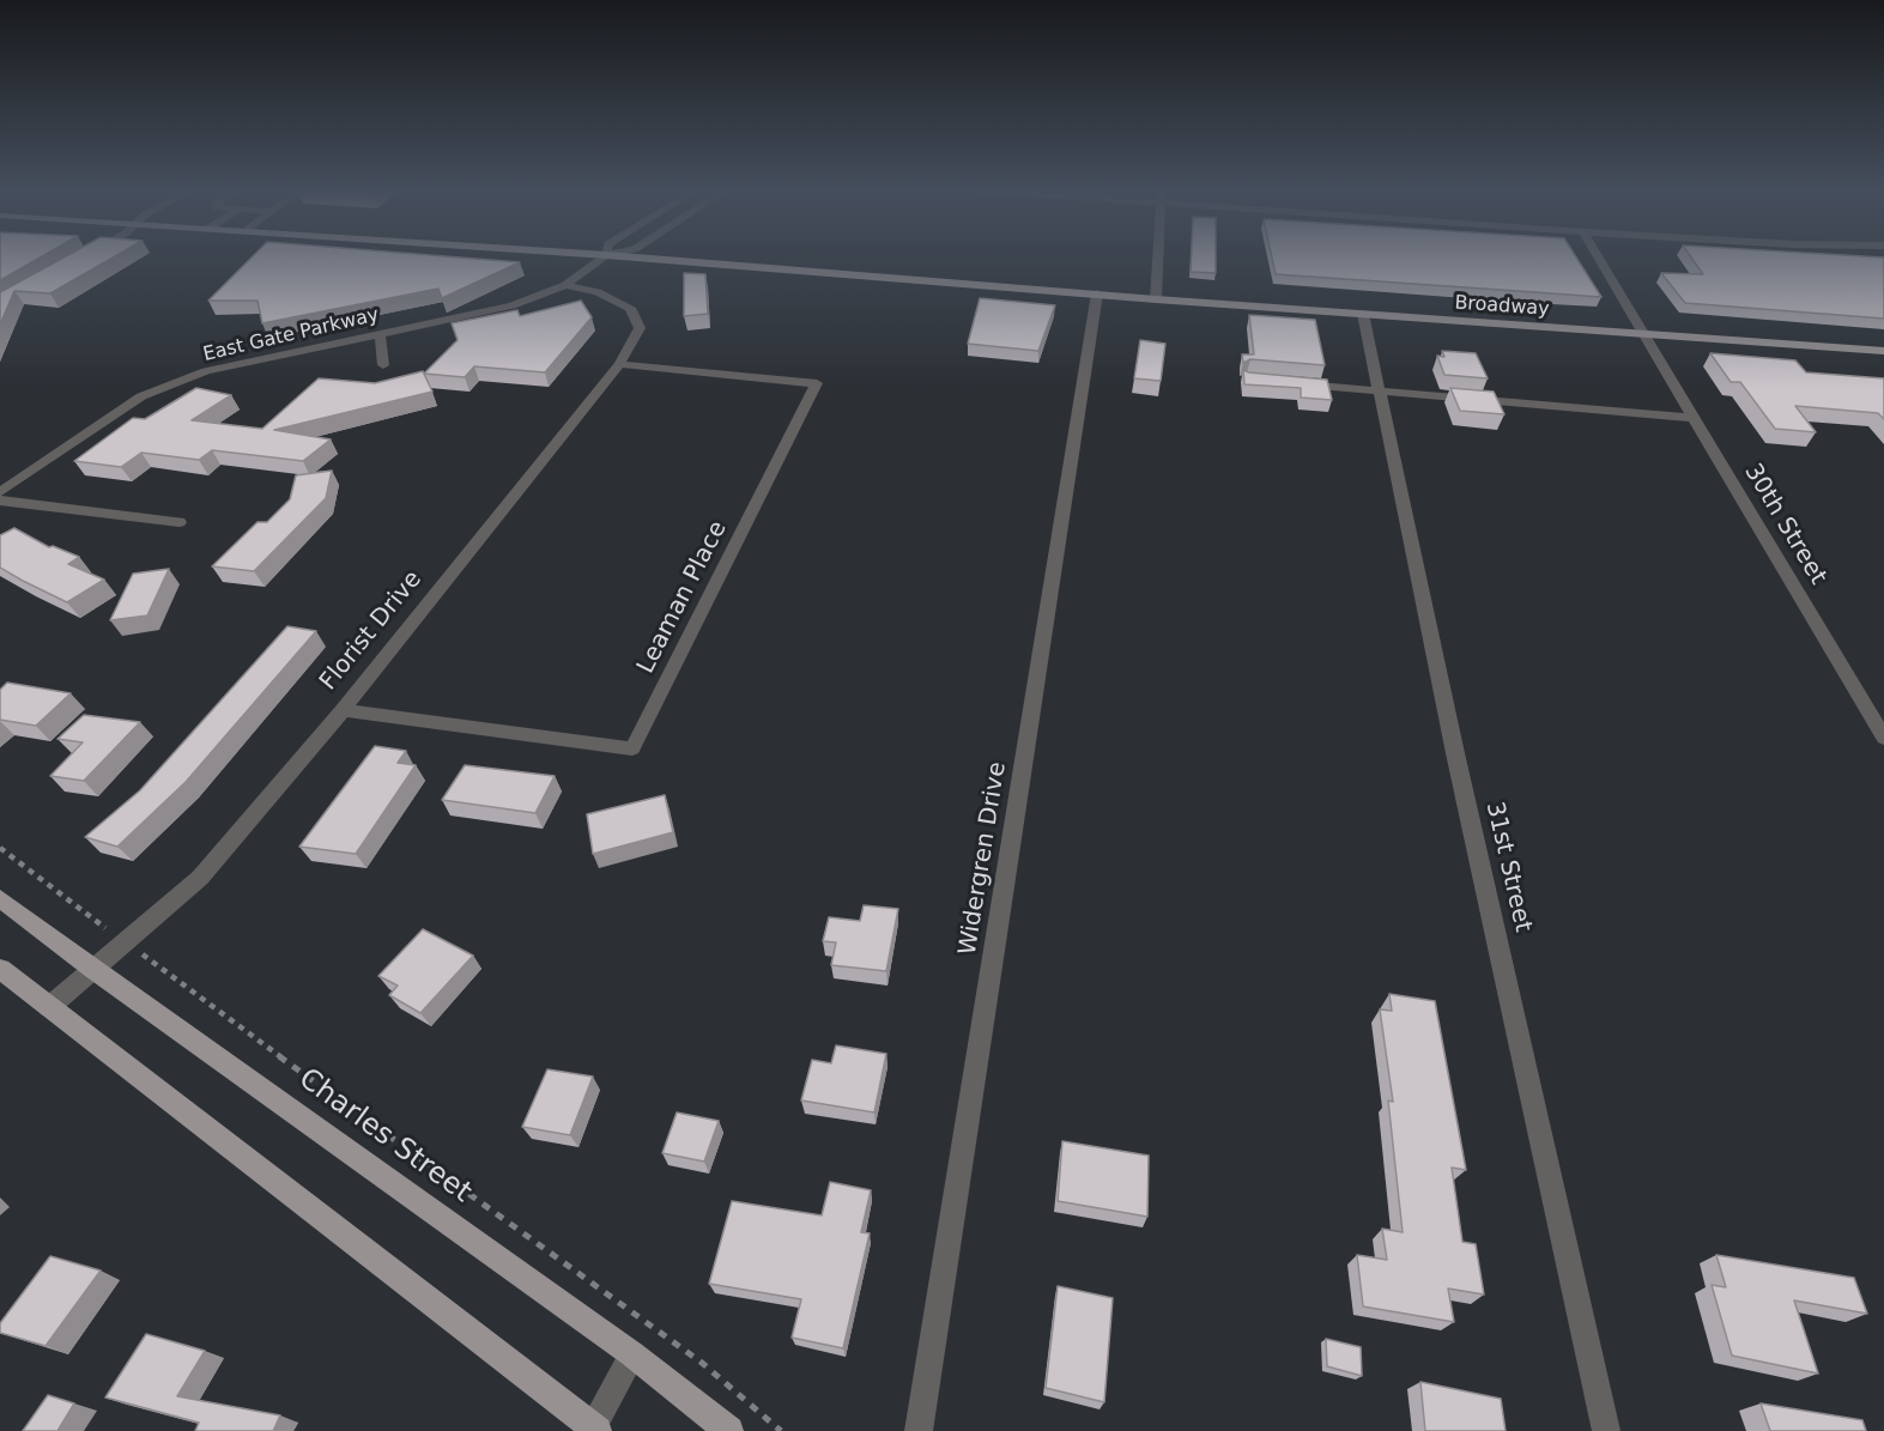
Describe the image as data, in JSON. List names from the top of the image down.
{
  "streets": {
    "main road": ["Broadway", "Charles Street"],
    "street": [
      "East Gate Parkway",
      "30th Street",
      "Leaman Place",
      "Florist Drive",
      "Widergren Drive",
      "31st Street"
    ]
  },
  "crossings": [
    ["Broadway", "30th Street"],
    ["Broadway", "Widergren Drive"],
    ["Broadway", "31st Street"],
    ["East Gate Parkway", "Florist Drive"],
    ["Leaman Place", "Florist Drive"],
    ["Florist Drive", "Charles Street"]
  ]
}
